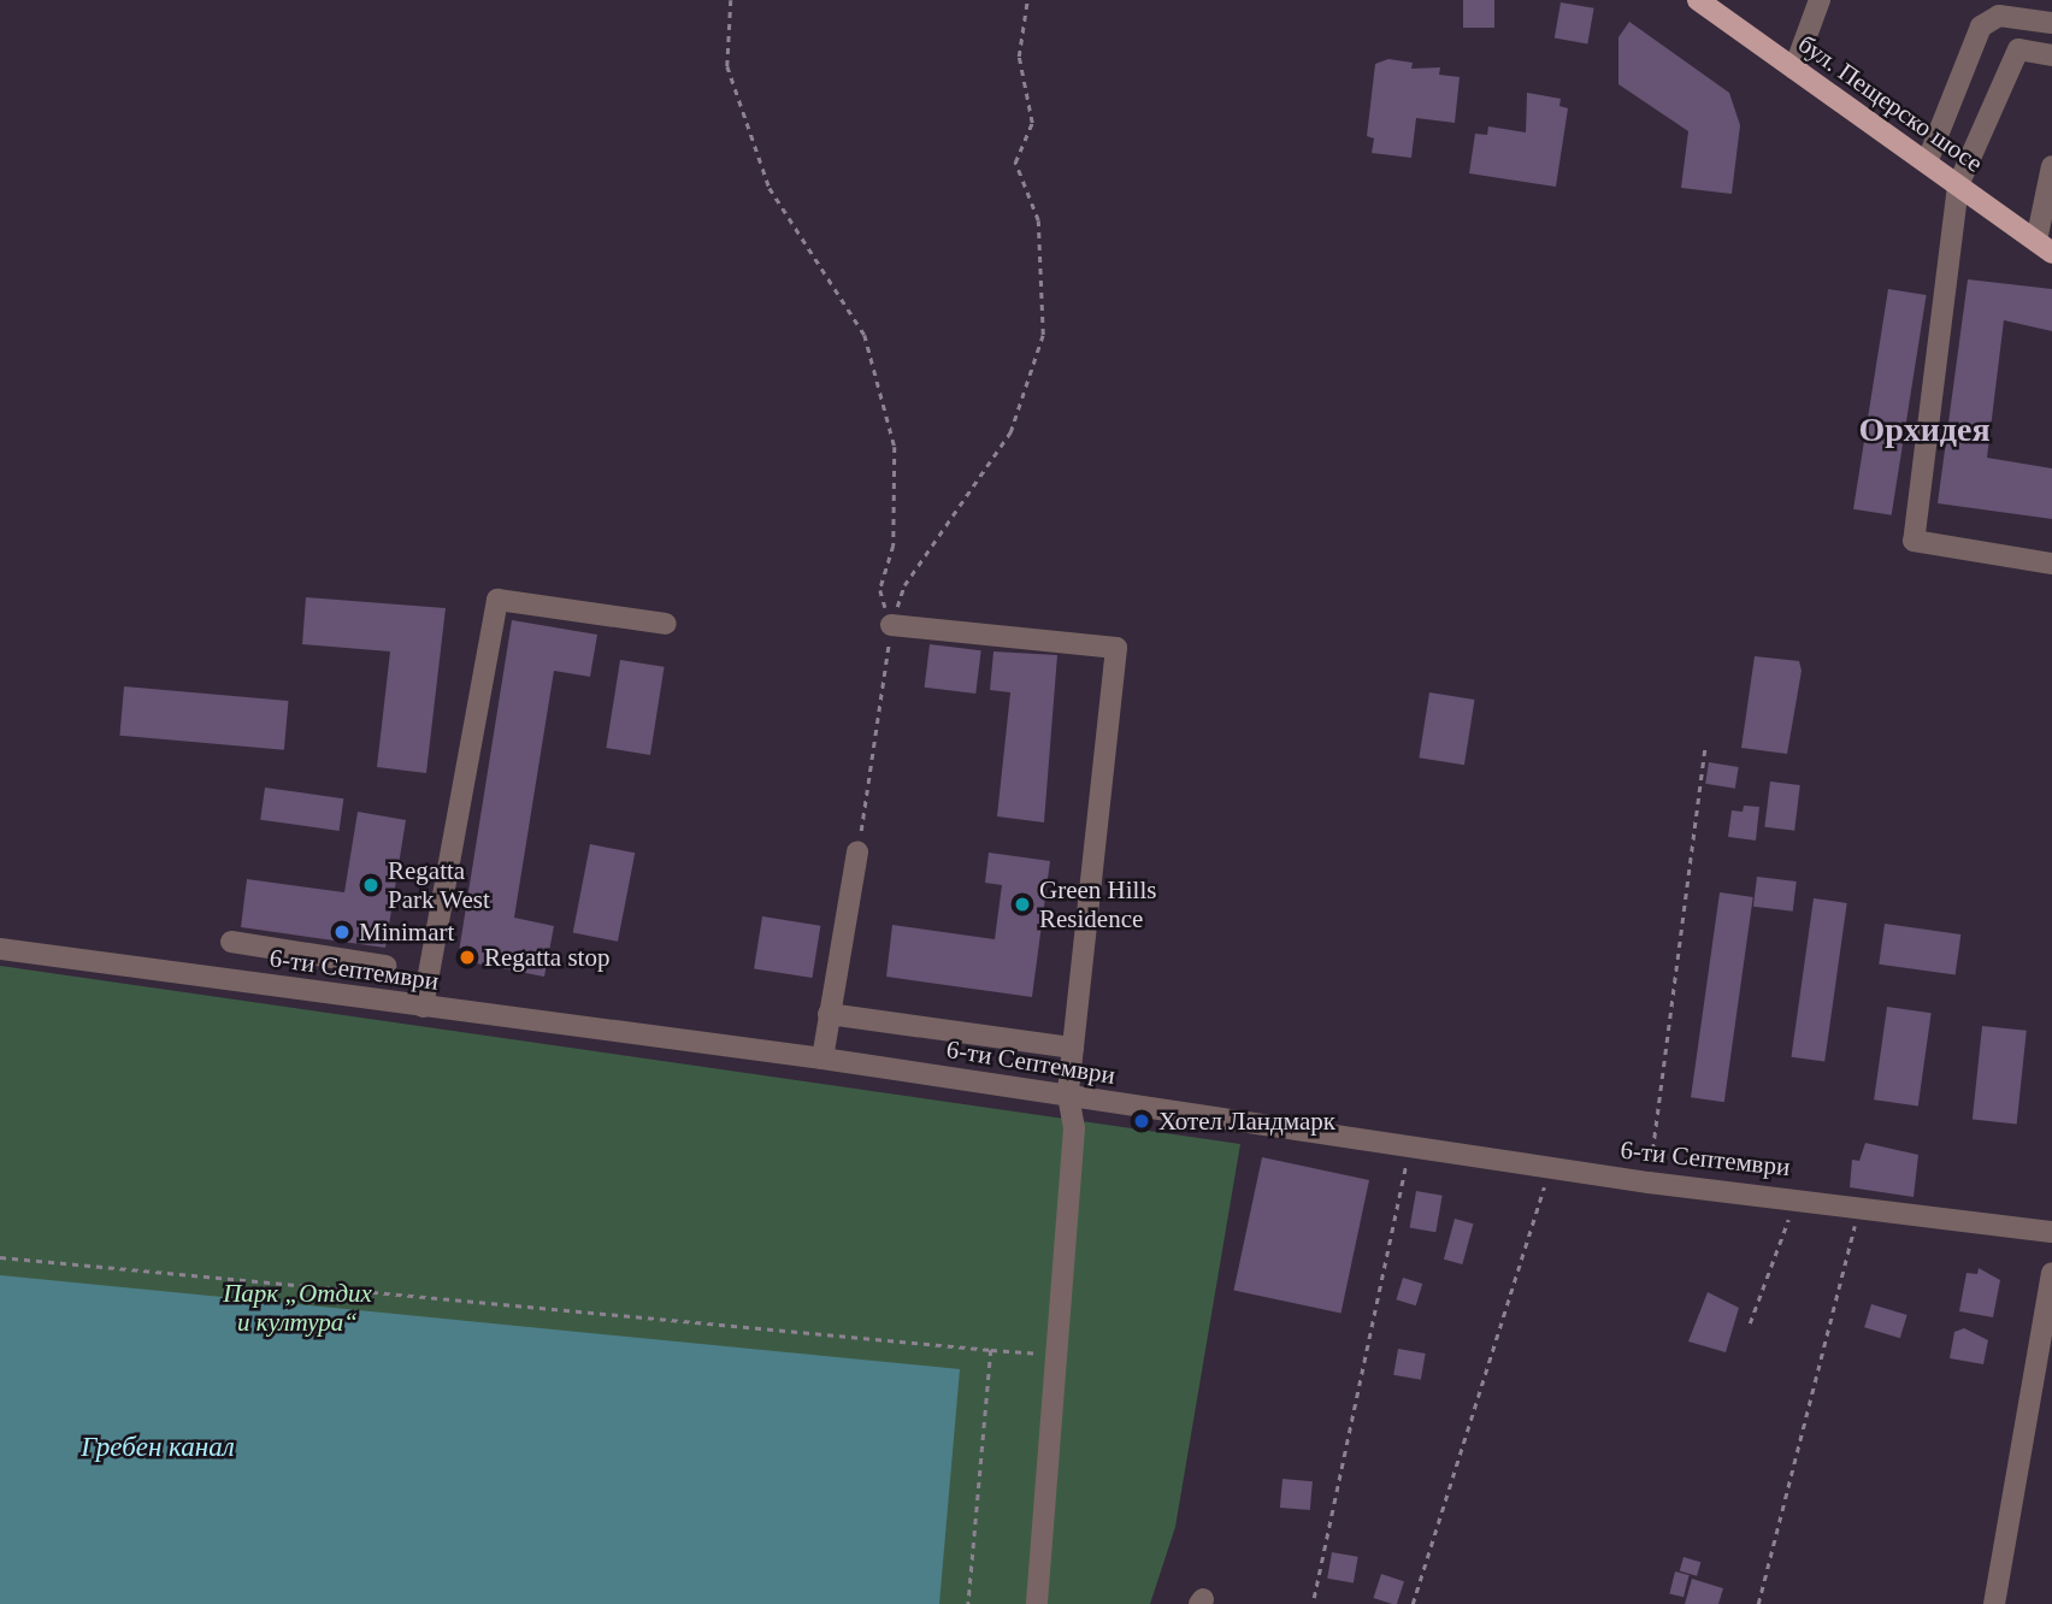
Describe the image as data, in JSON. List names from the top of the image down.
{
  "streets": {
    "main road": ["бул. Пещерско шосе"],
    "street": ["6-ти Септември"]
  },
  "districts": ["Орхидея"],
  "water": ["Гребен канал"],
  "parks": ["Парк „Отдих и култура“"],
  "places": [
    "Regatta Park West",
    "Green Hills Residence",
    "Minimart",
    "Regatta stop",
    "Хотел Ландмарк"
  ]
}
